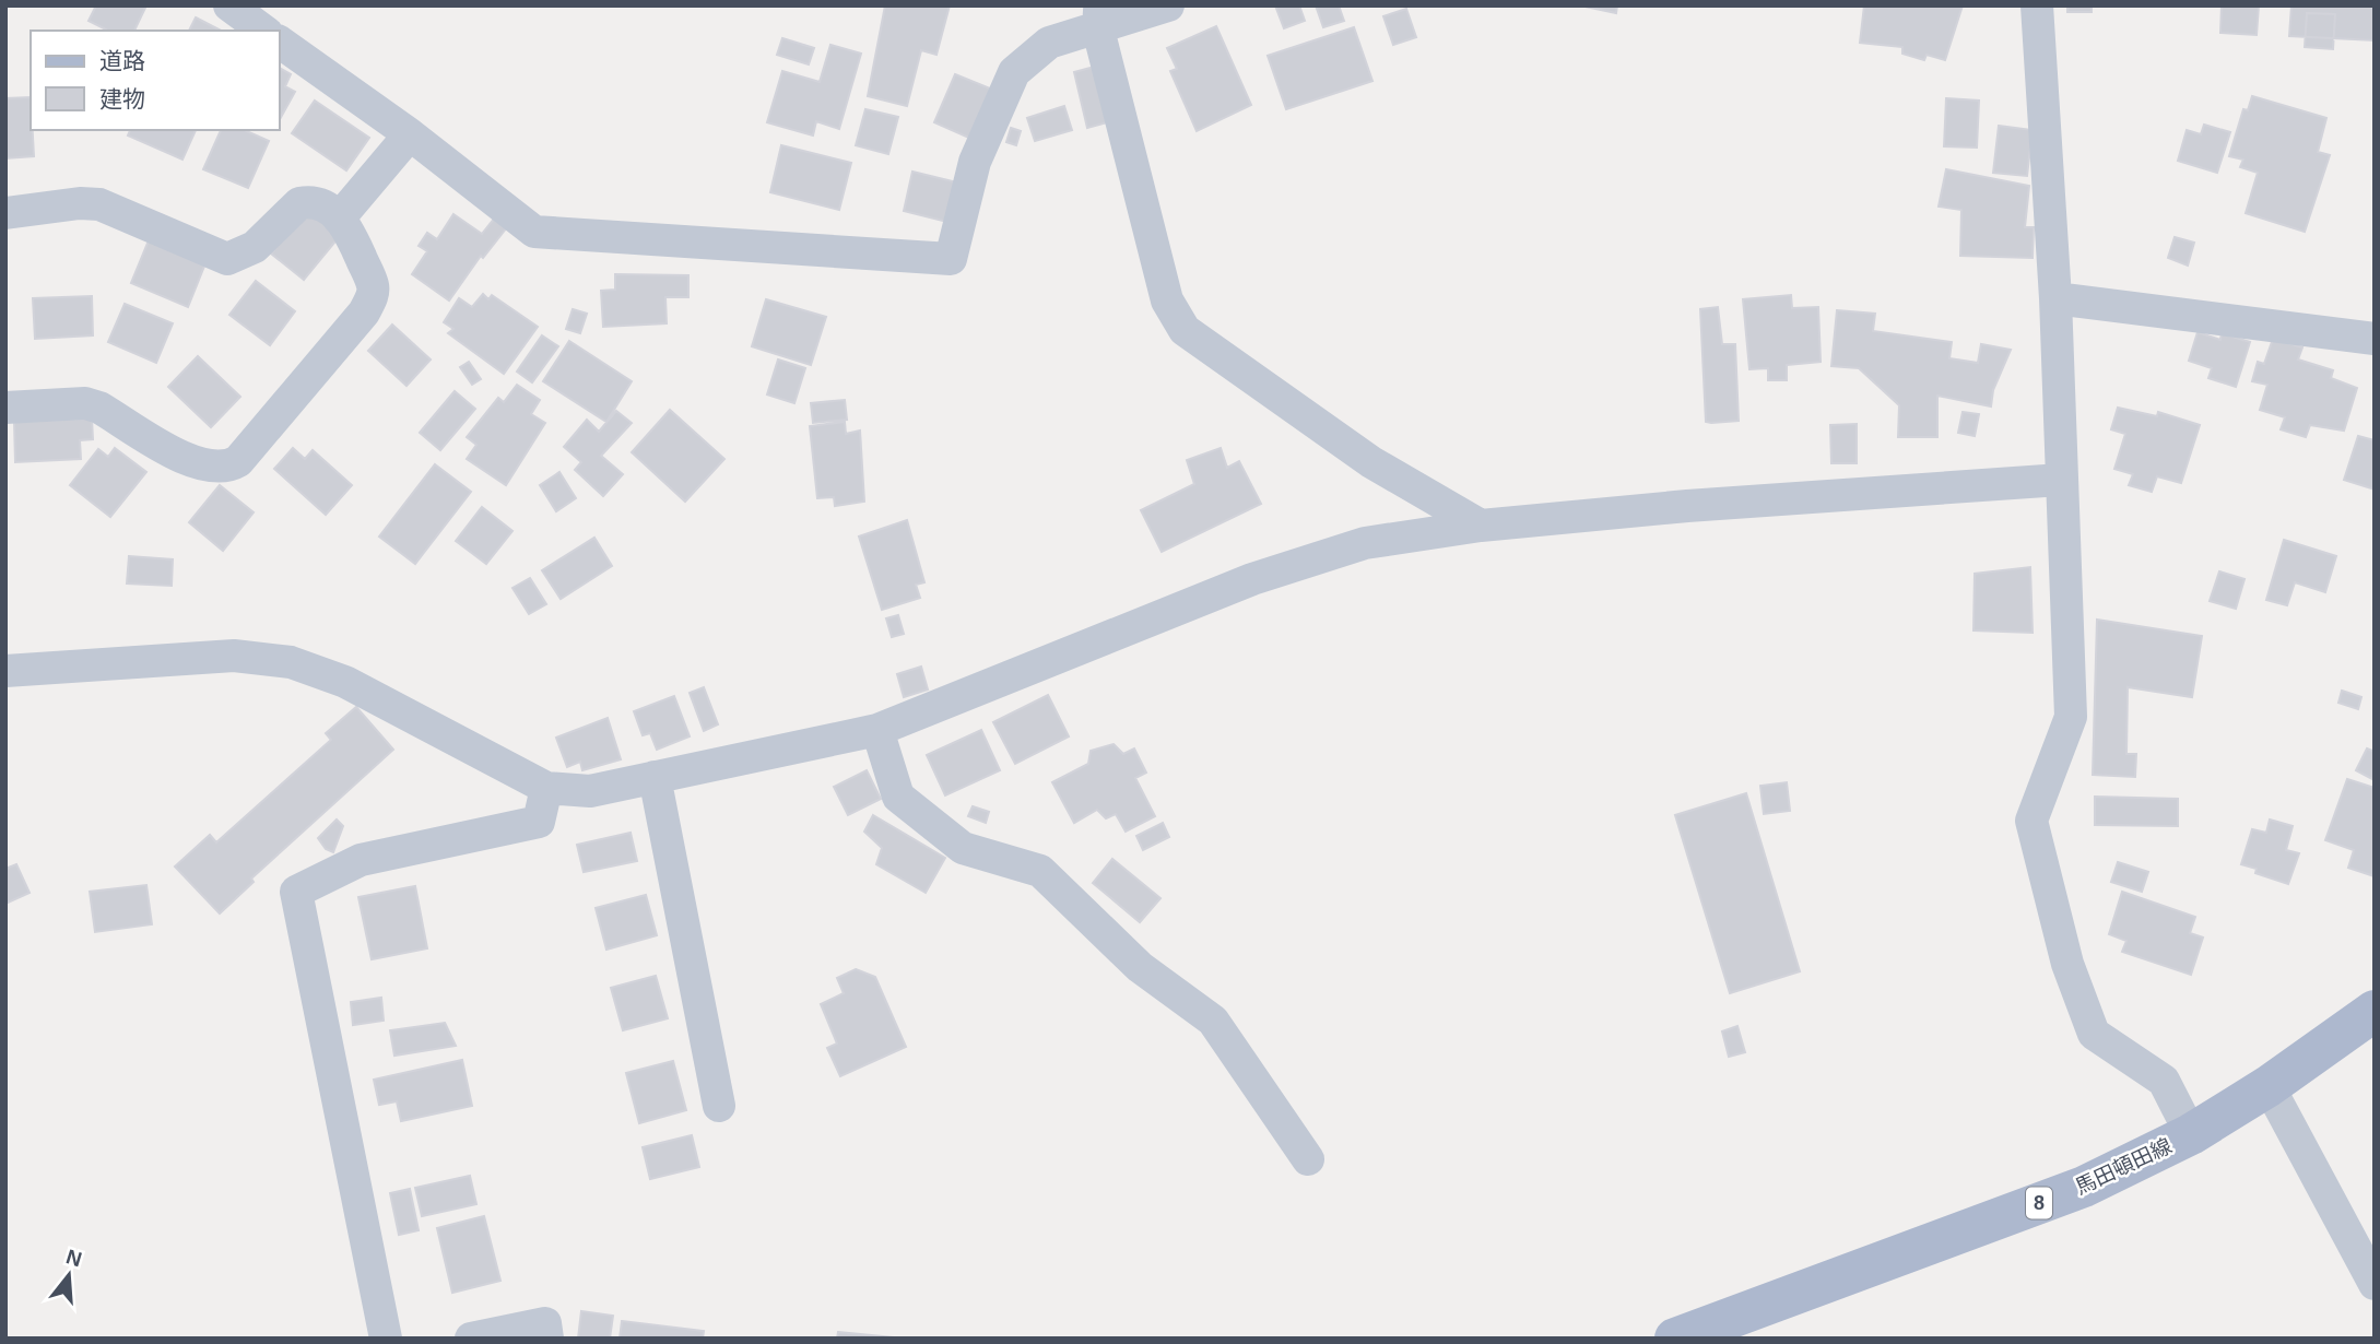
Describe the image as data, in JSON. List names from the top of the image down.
{
  "streets": {
    "main road": ["馬田頓田線", "8"]
  },
  "legend": ["道路", "建物"],
  "north": "top"
}
